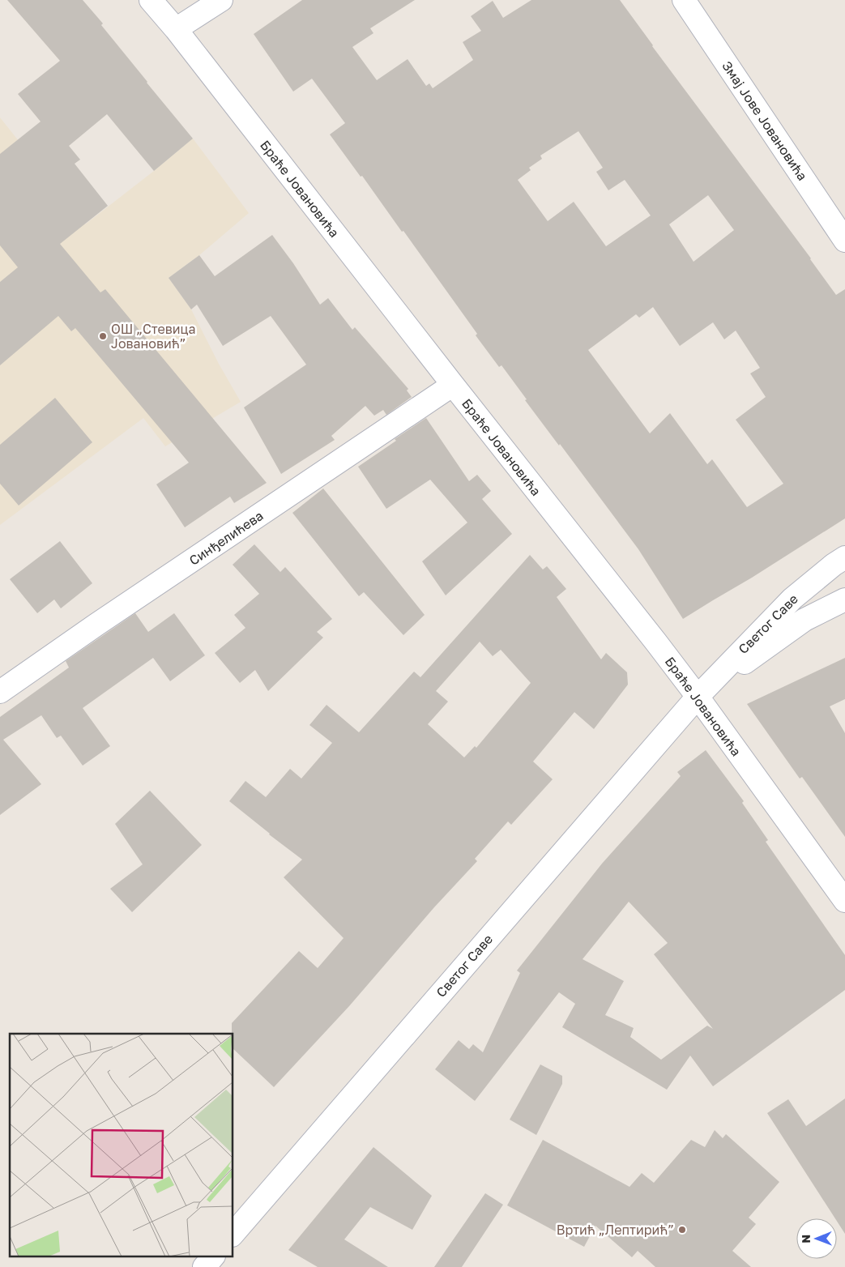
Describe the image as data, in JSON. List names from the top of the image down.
{
  "streets": {
    "street": [
      "Змај Јове Јовановића",
      "Браће Јовановића",
      "Синђелићева",
      "Светог Саве"
    ]
  },
  "crossings": [
    ["Браће Јовановића", "Синђелићева"],
    ["Браће Јовановића", "Светог Саве"]
  ],
  "places": ["ОШ „Стевица Јовановић”", "Вртић „Лептирић”"],
  "north": "left"
}
